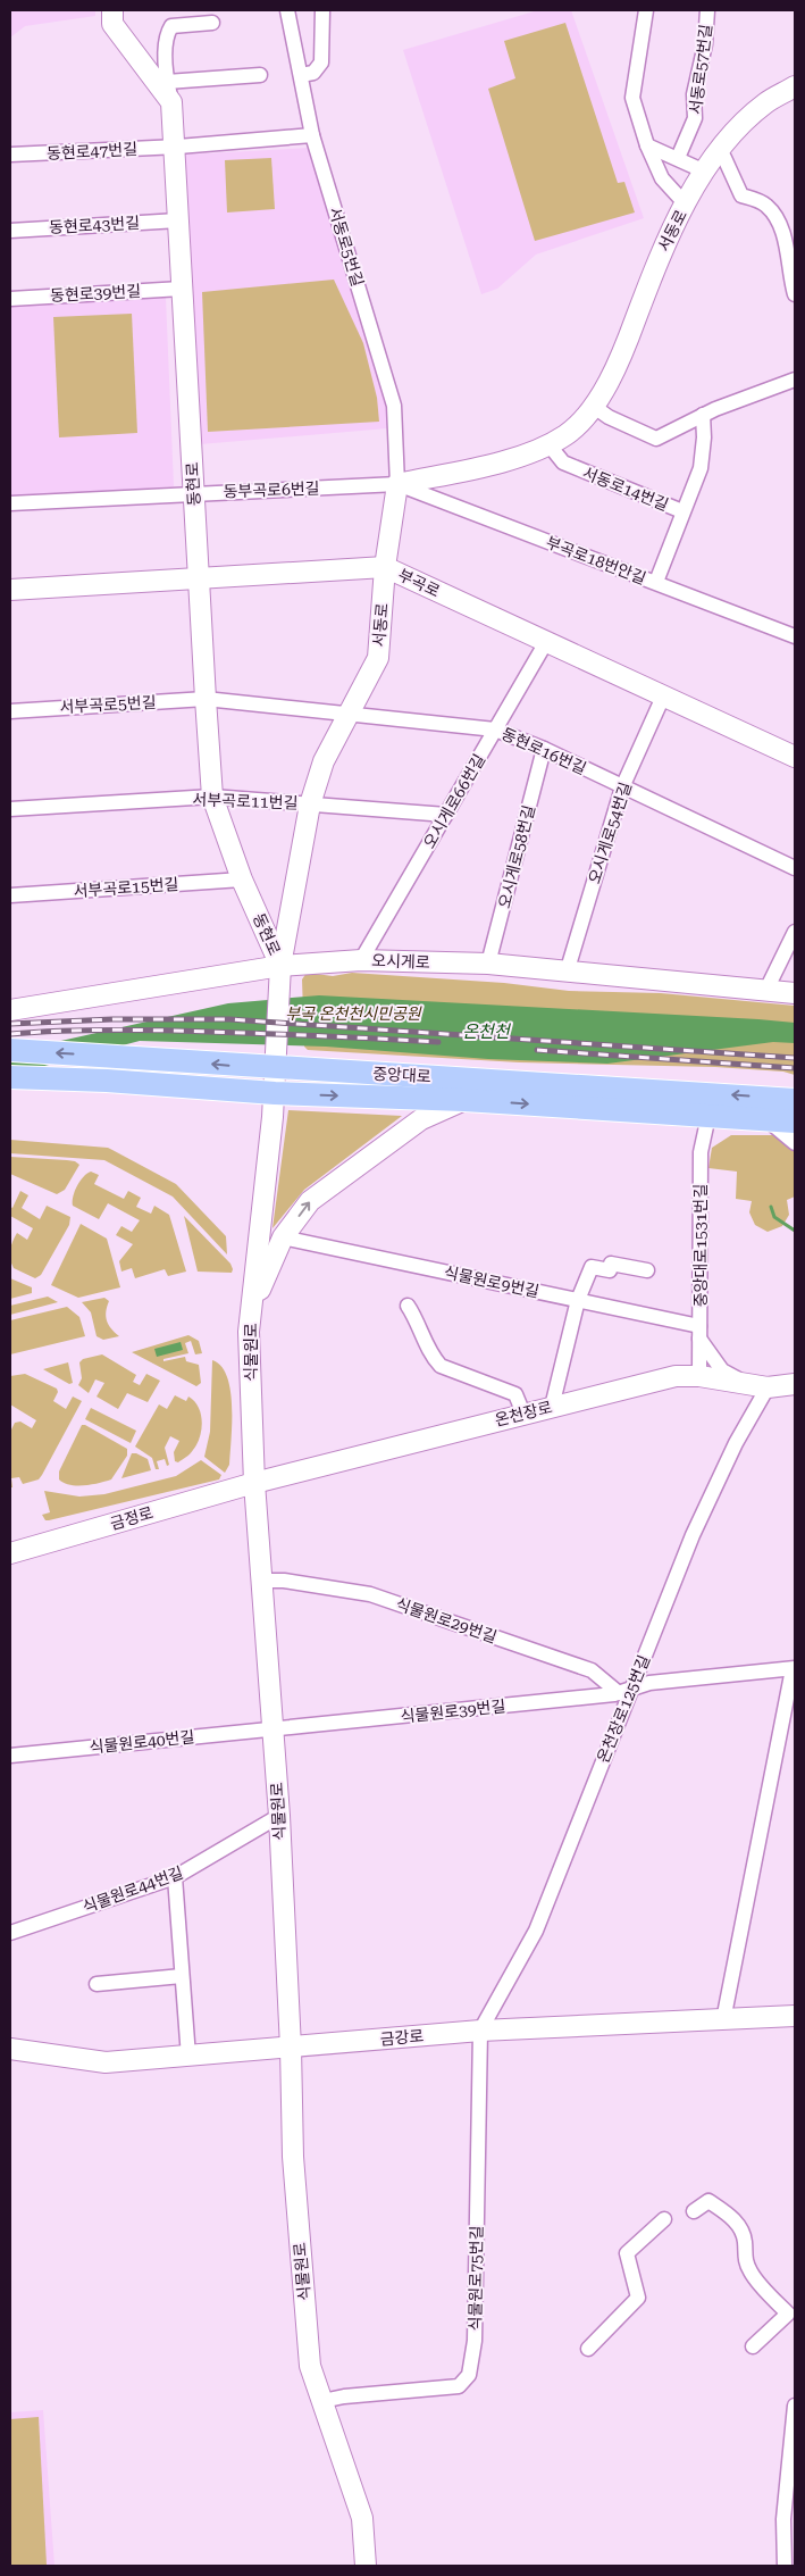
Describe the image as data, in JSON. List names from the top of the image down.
{
  "streets": {
    "main road": [
      "서동로",
      "동현로",
      "부곡로",
      "오시게로",
      "중앙대로",
      "식물원로",
      "온천장로",
      "금정로",
      "금강로"
    ],
    "street": [
      "서동로57번길",
      "동현로47번길",
      "동현로43번길",
      "서동로5번길",
      "동현로39번길",
      "서동로14번길",
      "동부곡로6번길",
      "부곡로18번안길",
      "서부곡로5번길",
      "동현로16번길",
      "서부곡로11번길",
      "오시게로66번길",
      "오시게로54번길",
      "오시게로58번길",
      "서부곡로15번길",
      "중앙대로1531번길",
      "식물원로9번길",
      "식물원로29번길",
      "온천장로125번길",
      "식물원로39번길",
      "식물원로40번길",
      "식물원로44번길",
      "식물원로75번길"
    ]
  },
  "crossings": [
    ["동현로47번길", "서동로5번길"],
    ["동현로47번길", "동현로"],
    ["동현로43번길", "동현로"],
    ["서동로", "서동로5번길"],
    ["서동로", "동현로"],
    ["서동로", "서동로14번길"],
    ["서동로", "동부곡로6번길"],
    ["서동로", "부곡로18번안길"],
    ["서동로", "부곡로"],
    ["서동로", "동현로16번길"],
    ["서동로", "서부곡로11번길"],
    ["서동로", "오시게로"],
    ["서동로", "중앙대로"],
    ["서동로", "식물원로"],
    ["서동로5번길", "동부곡로6번길"],
    ["서동로5번길", "부곡로18번안길"],
    ["동현로39번길", "동현로"],
    ["동현로", "동부곡로6번길"],
    ["동현로", "부곡로"],
    ["동현로", "서부곡로5번길"],
    ["동현로", "동현로16번길"],
    ["동현로", "서부곡로11번길"],
    ["동현로", "서부곡로15번길"],
    ["동현로", "오시게로"],
    ["동부곡로6번길", "부곡로18번안길"],
    ["부곡로", "오시게로66번길"],
    ["부곡로", "오시게로54번길"],
    ["서부곡로5번길", "동현로16번길"],
    ["동현로16번길", "오시게로66번길"],
    ["동현로16번길", "오시게로54번길"],
    ["동현로16번길", "오시게로58번길"],
    ["서부곡로11번길", "오시게로66번길"],
    ["오시게로66번길", "오시게로"],
    ["오시게로54번길", "오시게로"],
    ["오시게로58번길", "오시게로"],
    ["중앙대로", "중앙대로1531번길"],
    ["중앙대로", "식물원로"],
    ["중앙대로1531번길", "식물원로9번길"],
    ["중앙대로1531번길", "온천장로"],
    ["식물원로", "온천장로"],
    ["식물원로", "금정로"],
    ["식물원로", "식물원로29번길"],
    ["식물원로", "식물원로39번길"],
    ["식물원로", "식물원로40번길"],
    ["식물원로", "식물원로44번길"],
    ["식물원로", "금강로"],
    ["식물원로", "식물원로75번길"],
    ["온천장로", "금정로"],
    ["온천장로", "온천장로125번길"],
    ["식물원로29번길", "온천장로125번길"],
    ["식물원로29번길", "식물원로39번길"],
    ["온천장로125번길", "식물원로39번길"],
    ["온천장로125번길", "금강로"],
    ["온천장로125번길", "식물원로75번길"],
    ["식물원로39번길", "식물원로40번길"],
    ["금강로", "식물원로75번길"]
  ],
  "water": ["온천천"],
  "parks": ["부곡 온천천시민공원"]
}
